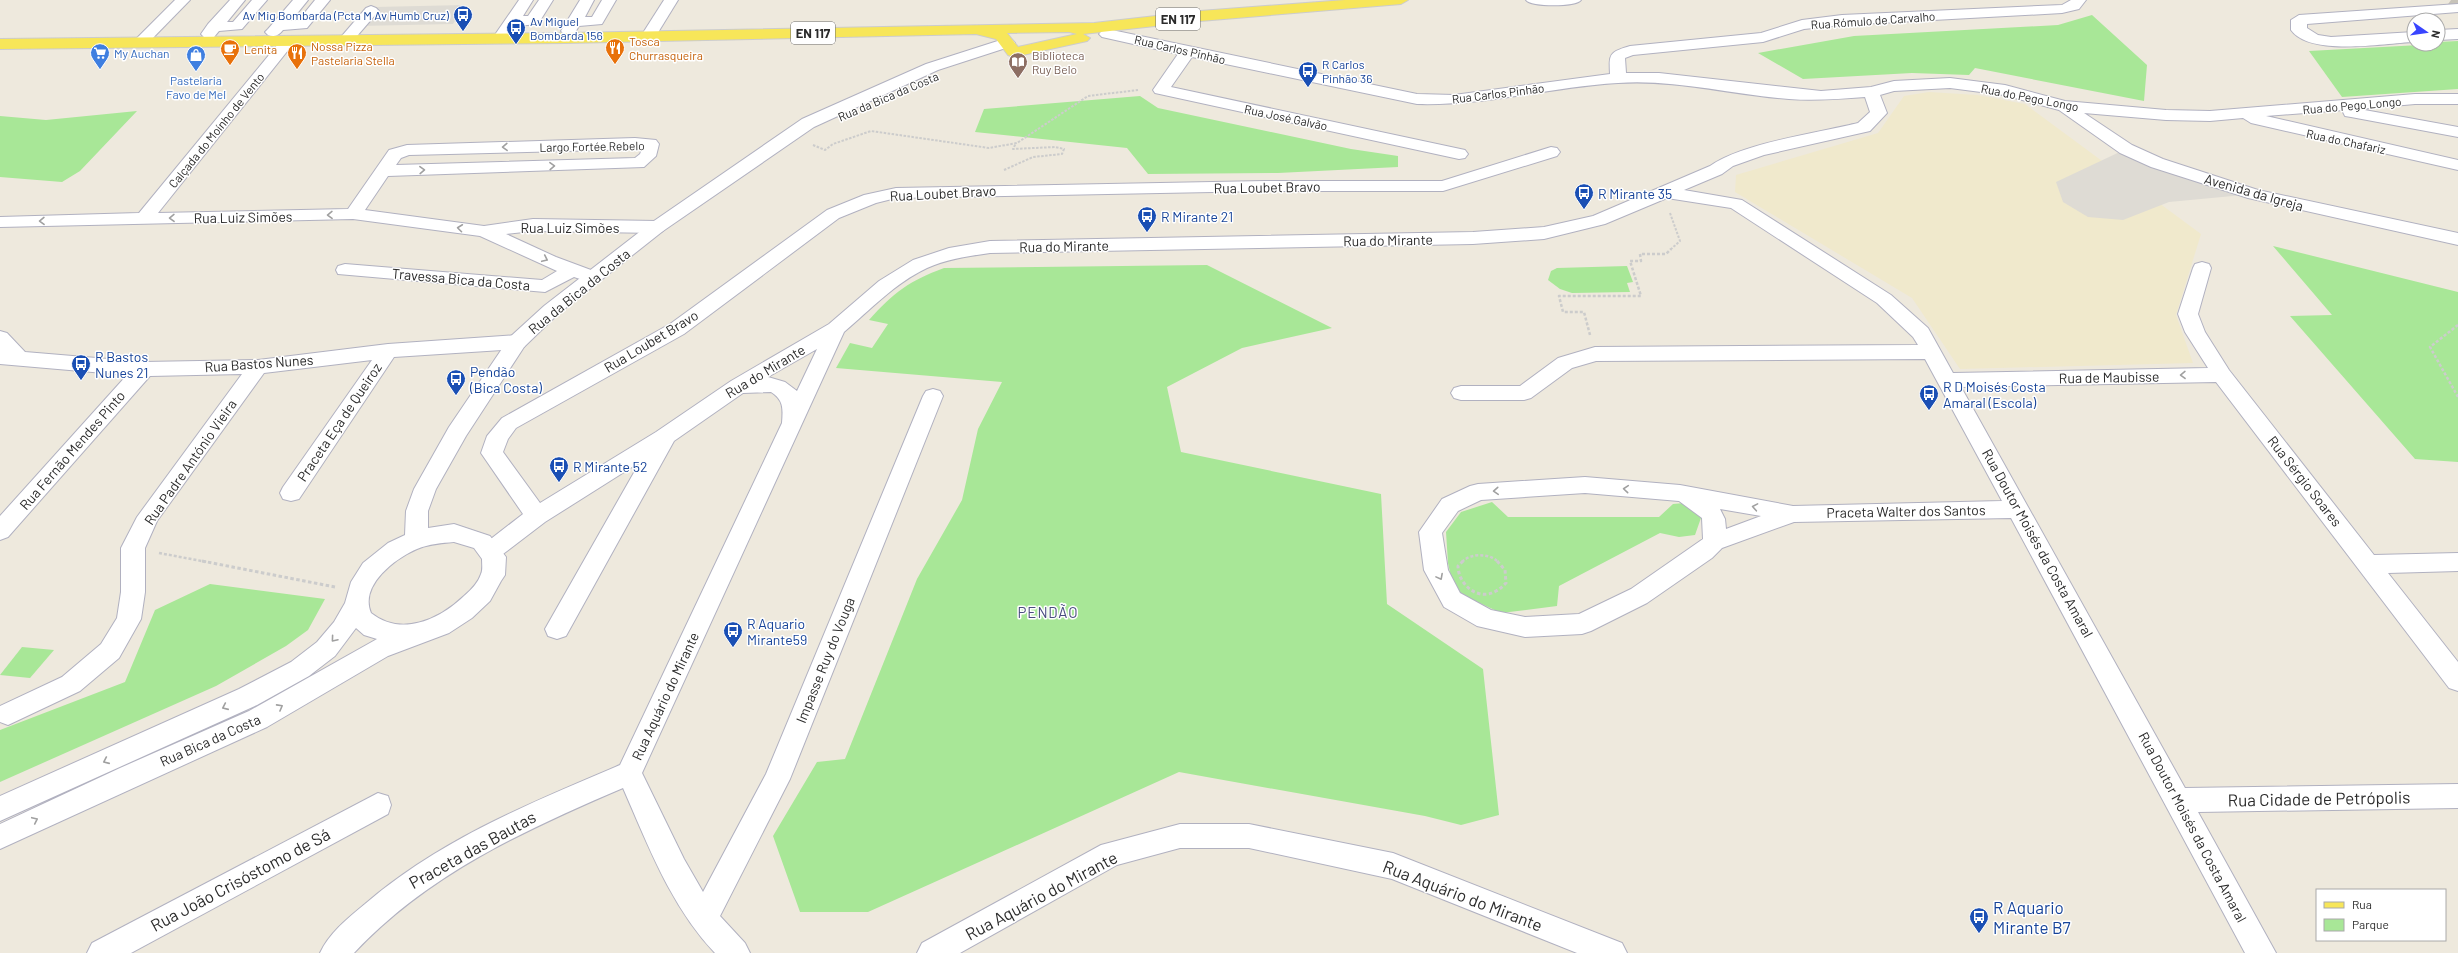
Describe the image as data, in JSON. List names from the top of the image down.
{
  "streets": {
    "main road": ["EN 117"],
    "street": [
      "Rua Rómulo de Carvalho",
      "Rua Carlos Pinhão",
      "Rua da Bica da Costa",
      "Rua do Pego Longo",
      "Rua José Galvão",
      "Calçada do Moínho de Vento",
      "Rua do Chafariz",
      "Largo Fortée Rebelo",
      "Rua Loubet Bravo",
      "Avenida da Igreja",
      "Rua Luiz Simões",
      "Rua do Mirante",
      "Travessa Bica da Costa",
      "Rua Bastos Nunes",
      "Rua de Maubisse",
      "Praceta Eça de Queiroz",
      "Rua Fernão Mendes Pinto",
      "Rua Padre António Vieira",
      "Rua Sérgio Soares",
      "Praceta Walter dos Santos",
      "Rua Doutor Moisés da Costa Amaral",
      "Impasse Ruy do Vouga",
      "Rua Aquário do Mirante",
      "Rua Bica da Costa",
      "Rua Cidade de Petrópolis",
      "Praceta das Bautas",
      "Rua João Crisóstomo de Sá"
    ]
  },
  "crossings": [
    ["EN 117", "Rua Carlos Pinhão"],
    ["EN 117", "Rua da Bica da Costa"],
    ["EN 117", "Calçada do Moínho de Vento"],
    ["Rua Rómulo de Carvalho", "Rua Carlos Pinhão"],
    ["Rua Carlos Pinhão", "Rua do Pego Longo"],
    ["Rua da Bica da Costa", "Rua Luiz Simões"],
    ["Rua da Bica da Costa", "Rua do Mirante"],
    ["Rua da Bica da Costa", "Rua Bastos Nunes"],
    ["Rua da Bica da Costa", "Rua Bica da Costa"],
    ["Rua do Pego Longo", "Rua do Chafariz"],
    ["Rua do Pego Longo", "Avenida da Igreja"],
    ["Calçada do Moínho de Vento", "Rua Luiz Simões"],
    ["Largo Fortée Rebelo", "Rua Luiz Simões"],
    ["Rua Loubet Bravo", "Rua do Mirante"],
    ["Rua Luiz Simões", "Travessa Bica da Costa"],
    ["Rua do Mirante", "Rua Doutor Moisés da Costa Amaral"],
    ["Rua do Mirante", "Rua Aquário do Mirante"],
    ["Rua do Mirante", "Rua Bica da Costa"],
    ["Rua Bastos Nunes", "Praceta Eça de Queiroz"],
    ["Rua Bastos Nunes", "Rua Fernão Mendes Pinto"],
    ["Rua Bastos Nunes", "Rua Padre António Vieira"],
    ["Rua de Maubisse", "Rua Sérgio Soares"],
    ["Rua de Maubisse", "Rua Doutor Moisés da Costa Amaral"],
    ["Praceta Walter dos Santos", "Rua Doutor Moisés da Costa Amaral"],
    ["Rua Doutor Moisés da Costa Amaral", "Rua Cidade de Petrópolis"],
    ["Impasse Ruy do Vouga", "Rua Aquário do Mirante"],
    ["Rua Aquário do Mirante", "Praceta das Bautas"]
  ],
  "one_way": ["Rua de Maubisse"],
  "districts": ["PENDÃO"],
  "places": {
    "bus stop": [
      "Av Mig Bombarda (Pcta M Av Humb Cruz)",
      "Av Miguel Bombarda 156",
      "R Carlos Pinhão 36",
      "R Mirante 35",
      "R Mirante 21",
      "R Bastos Nunes 21",
      "Pendão (Bica Costa)",
      "R D Moisés Costa Amaral (Escola)",
      "R Mirante 52",
      "R Aquario Mirante59",
      "R Aquario Mirante B7"
    ],
    "restaurant": ["Tosca Churrasqueira", "Nossa Pizza Pastelaria Stella"],
    "cafe": ["Lenita"],
    "supermarket": ["My Auchan"],
    "shop": ["Pastelaria Favo de Mel"],
    "library": ["Biblioteca Ruy Belo"]
  },
  "legend": ["Rua", "Parque"],
  "north": "right"
}
